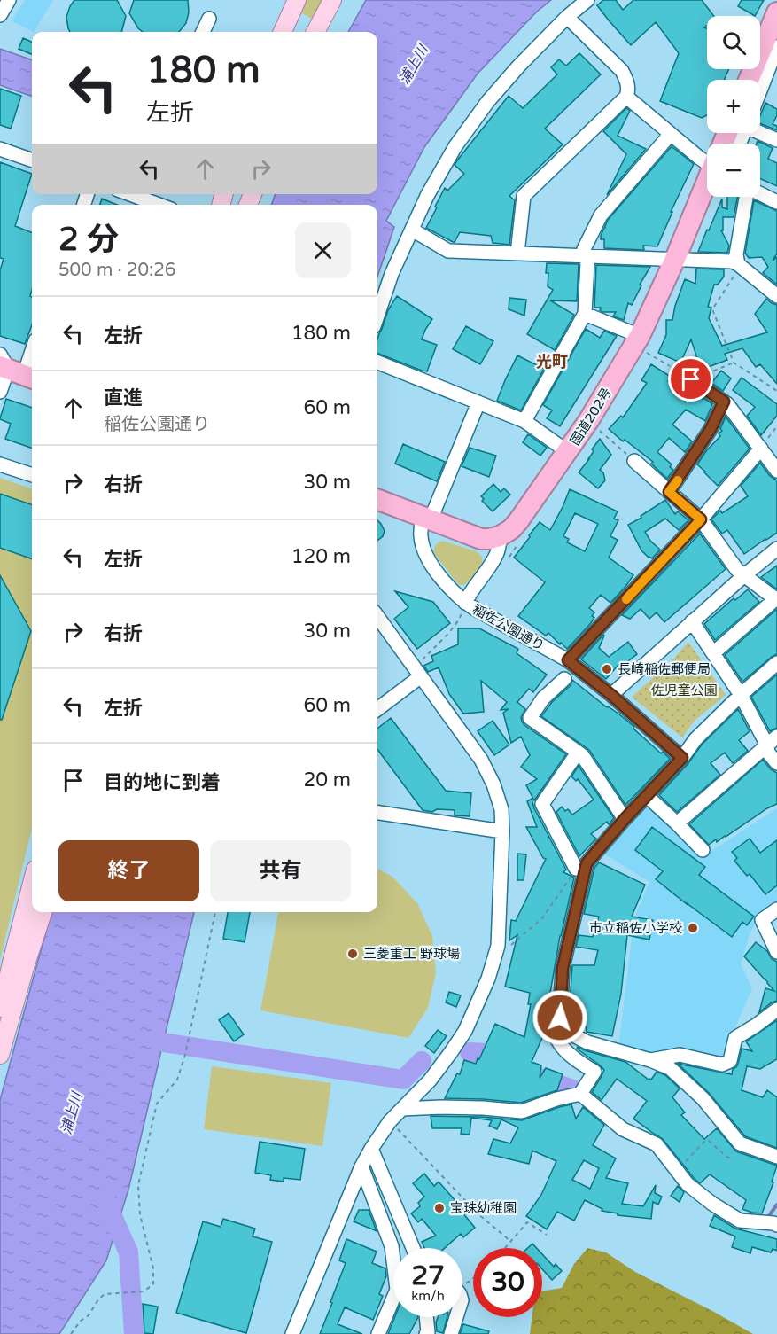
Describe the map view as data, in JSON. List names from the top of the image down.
{
  "streets": {
    "highway": ["国道202号"],
    "street": ["稲佐公園通り"]
  },
  "districts": ["光町"],
  "water": ["浦上川"],
  "parks": ["佐児童公園"],
  "places": [
    "長崎稲佐郵便局",
    "市立稲佐小学校",
    "三菱重工 野球場",
    "宝珠幼稚園"
  ],
  "page": {
    "map_buttons": ["+", "−"],
    "turn": ["180 m", "左折"],
    "heading": ["2 分", "500 m · 20:26"],
    "list": [
      {
        "name": "左折",
        "value": "180 m"
      },
      {
        "name": "直進",
        "note": "稲佐公園通り",
        "value": "60 m"
      },
      {
        "name": "右折",
        "value": "30 m"
      },
      {
        "name": "左折",
        "value": "120 m"
      },
      {
        "name": "右折",
        "value": "30 m"
      },
      {
        "name": "左折",
        "value": "60 m"
      },
      {
        "name": "目的地に到着",
        "value": "20 m"
      }
    ],
    "buttons": ["終了", "共有"],
    "speed": "27 km/h",
    "limit": "30"
  }
}
